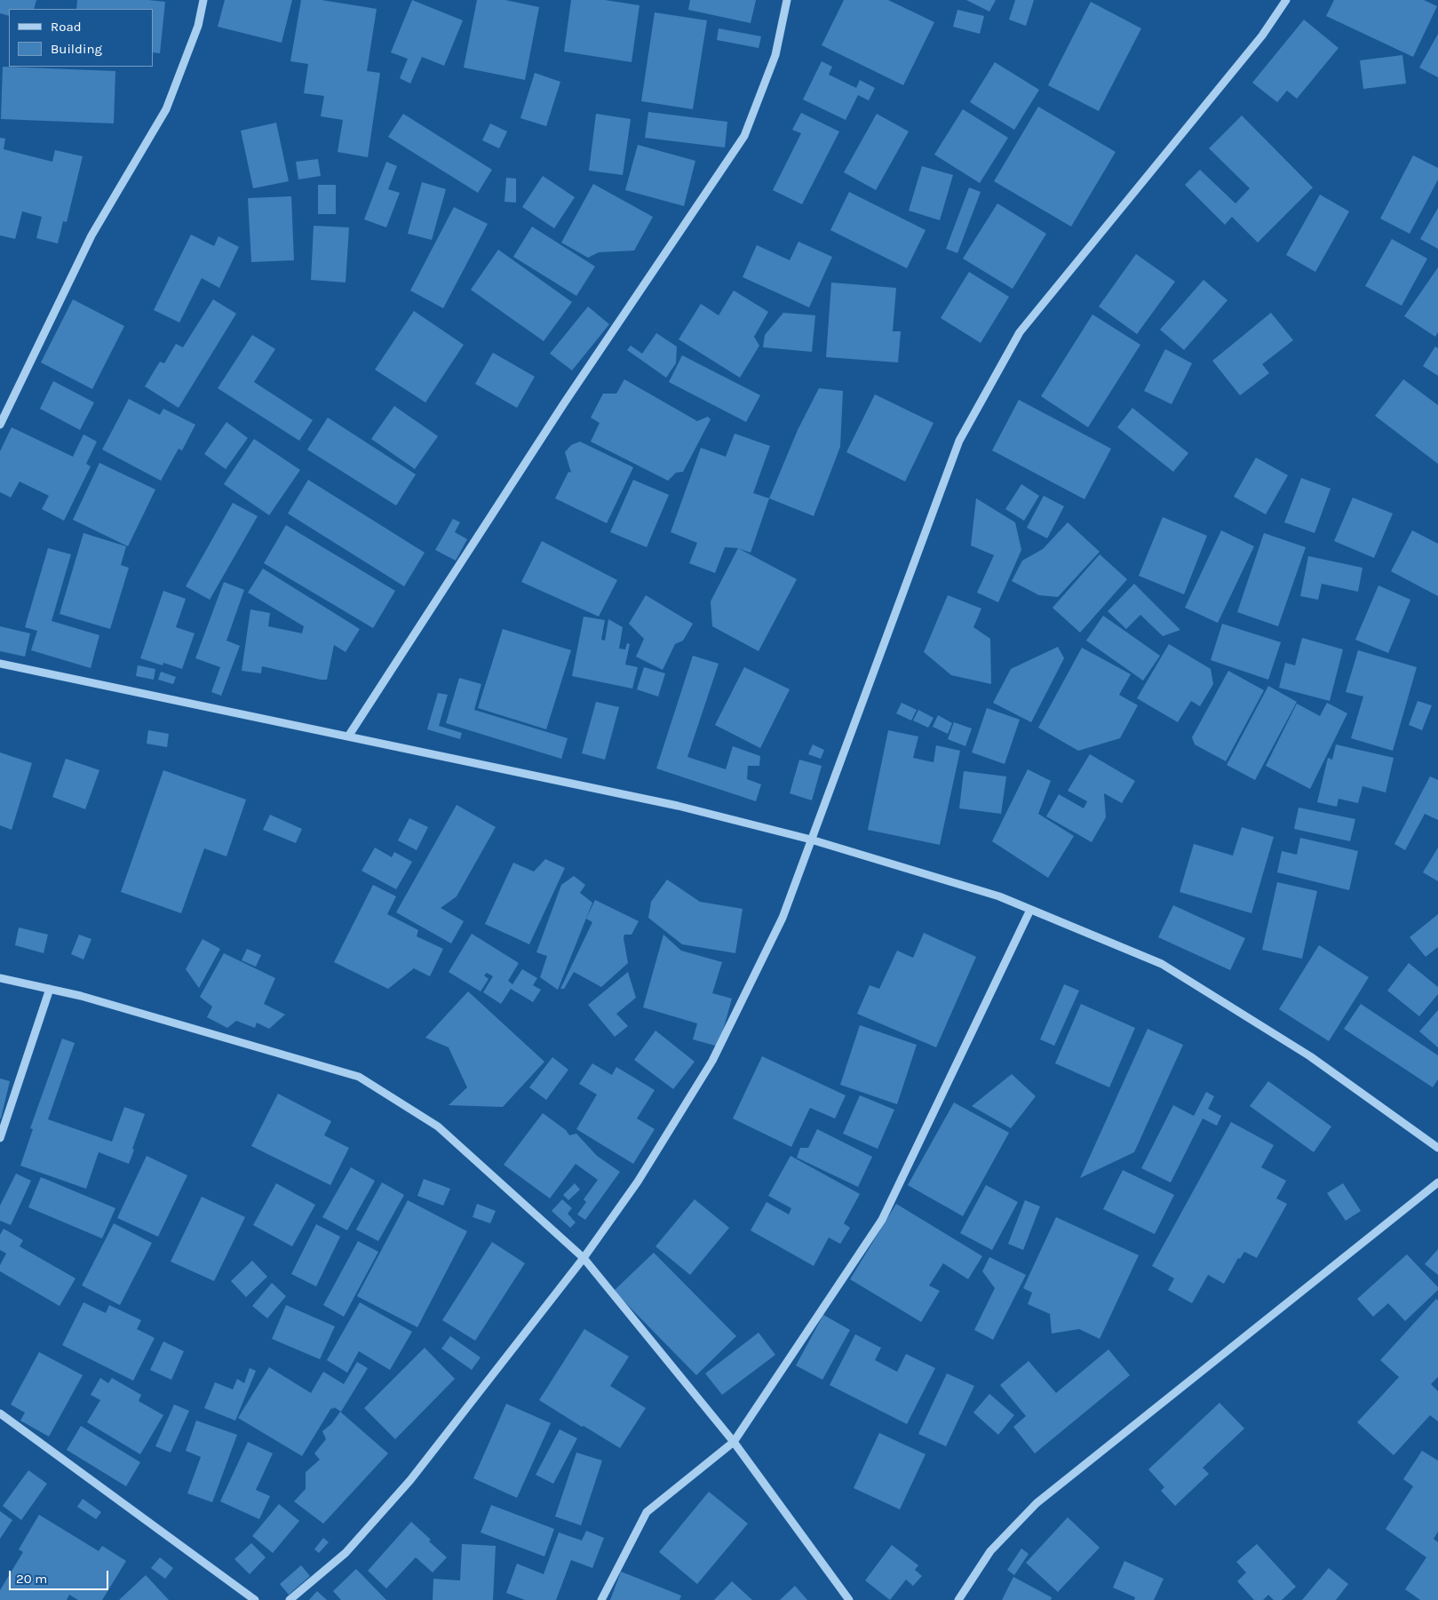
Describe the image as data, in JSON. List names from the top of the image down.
{
  "legend": ["Road", "Building"],
  "scale_bar": "20 m"
}
